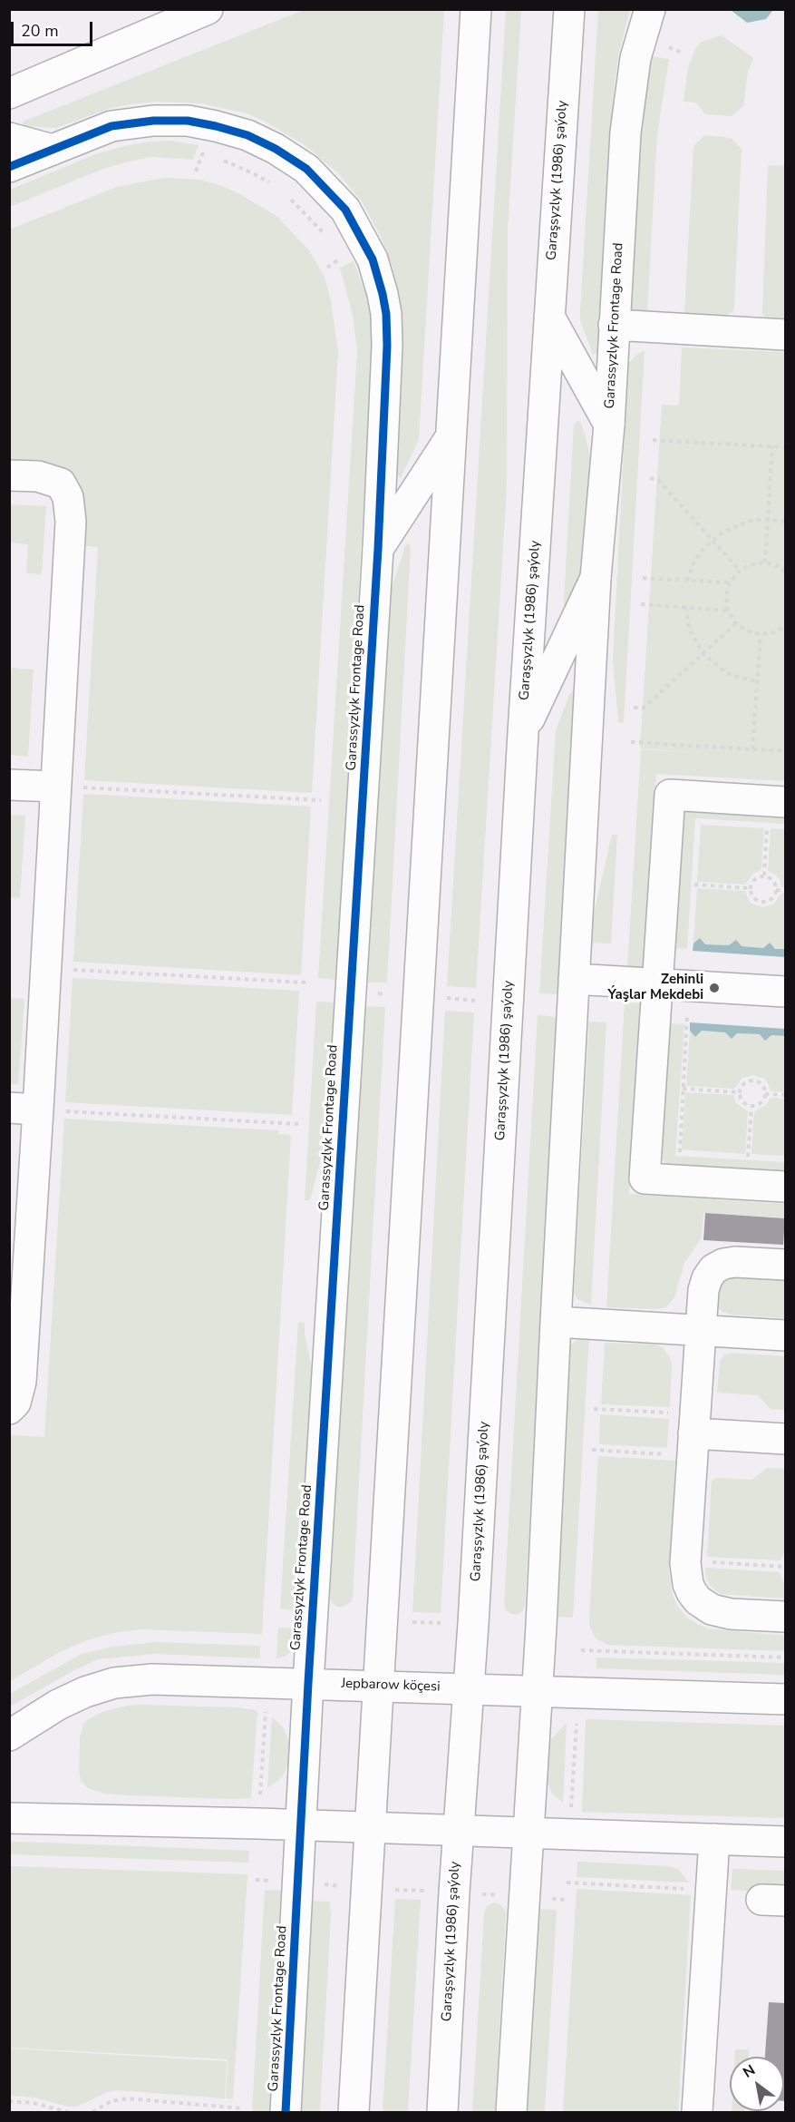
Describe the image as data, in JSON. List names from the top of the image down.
{
  "streets": {
    "street": ["Garaşsyzlyk (1986) şaýoly", "Garassyzlyk Frontage Road", "Jepbarow köçesi"]
  },
  "crossings": [
    ["Garaşsyzlyk (1986) şaýoly", "Jepbarow köçesi"],
    ["Garassyzlyk Frontage Road", "Jepbarow köçesi"]
  ],
  "places": ["Zehinli Ýaşlar Mekdebi"],
  "scale_bar": "20 m",
  "north": "top left"
}
